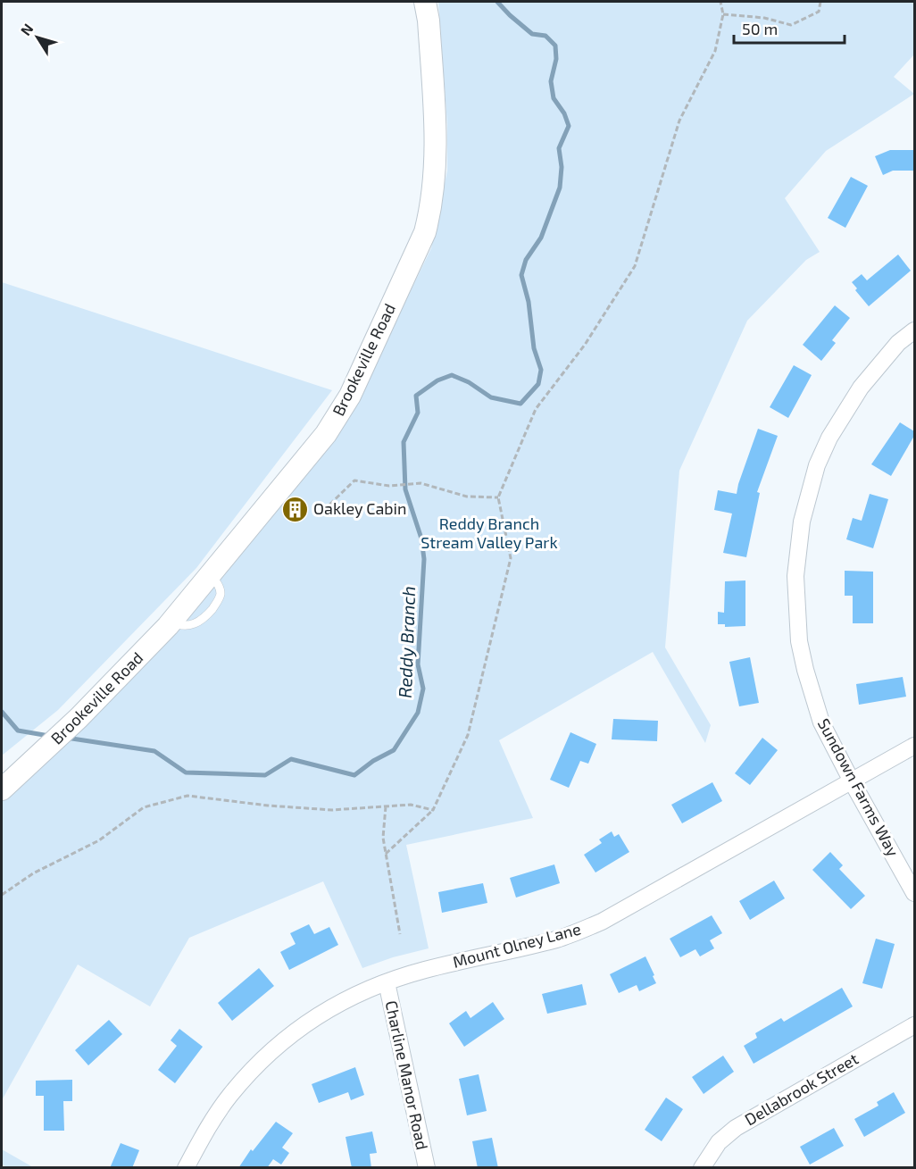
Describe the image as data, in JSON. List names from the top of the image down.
{
  "streets": {
    "street": [
      "Brookeville Road",
      "Sundown Farms Way",
      "Mount Olney Lane",
      "Charline Manor Road",
      "Dellabrook Street"
    ]
  },
  "crossings": [
    ["Sundown Farms Way", "Mount Olney Lane"],
    ["Mount Olney Lane", "Charline Manor Road"]
  ],
  "water": ["Reddy Branch"],
  "parks": ["Reddy Branch Stream Valley Park"],
  "places": {
    "building": ["Oakley Cabin"]
  },
  "scale_bar": "50 m",
  "north": "top left"
}
